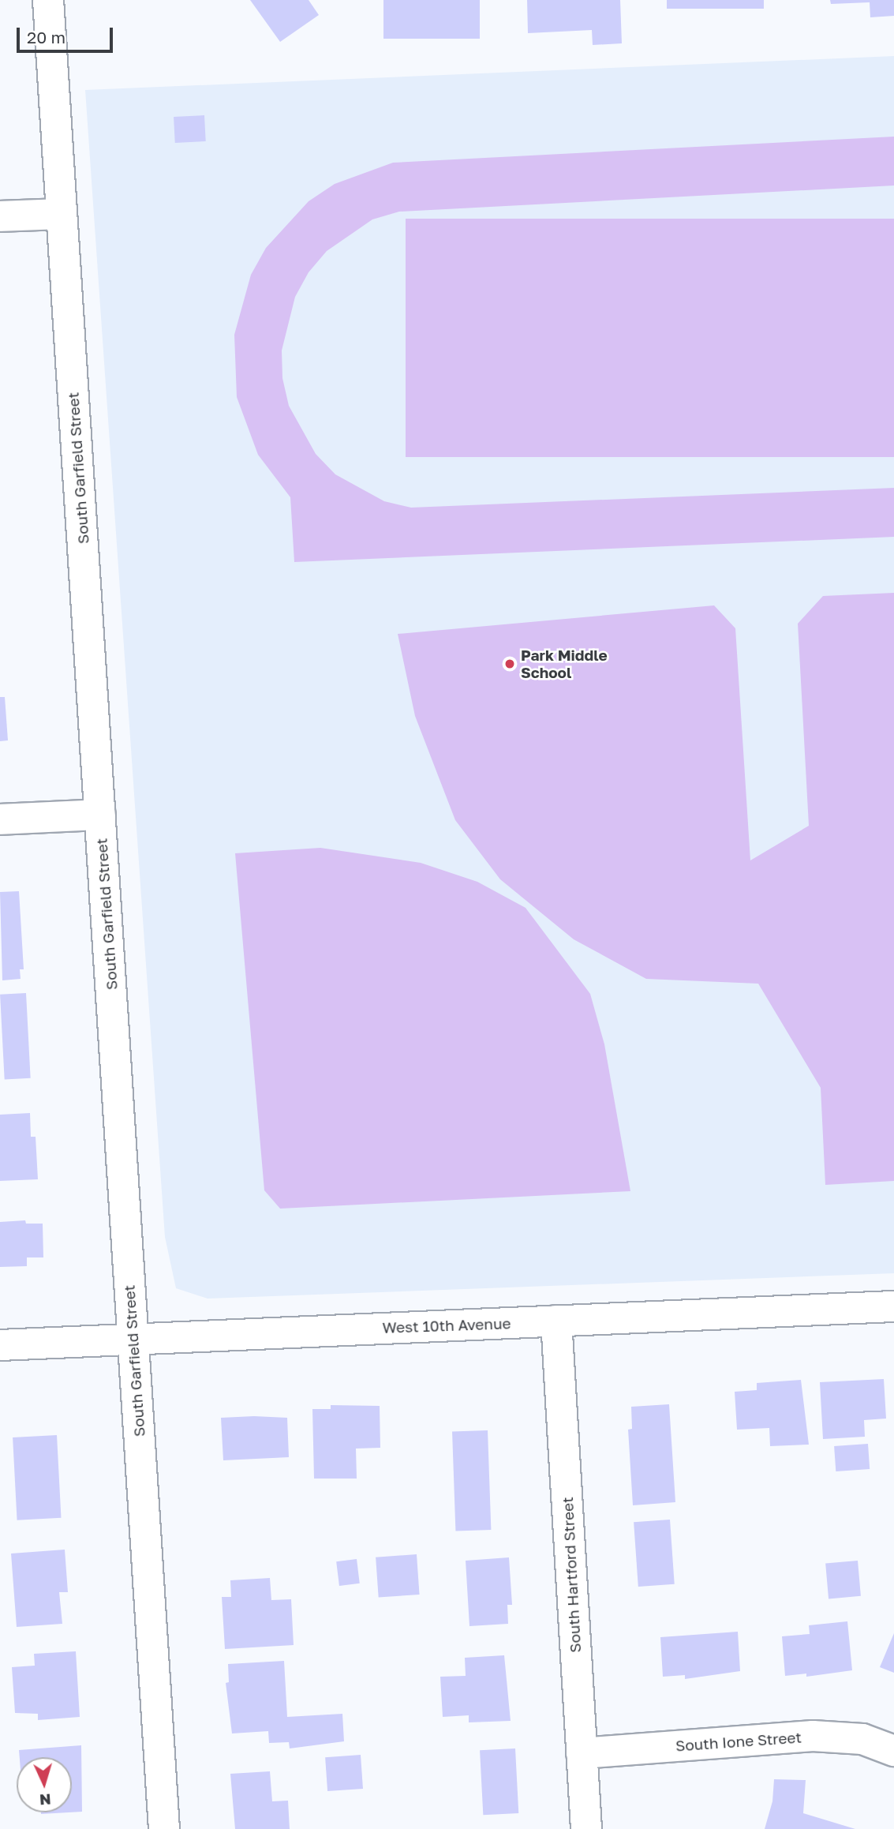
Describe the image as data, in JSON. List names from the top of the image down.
{
  "streets": {
    "street": [
      "South Garfield Street",
      "West 10th Avenue",
      "South Hartford Street",
      "South Ione Street"
    ]
  },
  "crossings": [
    ["South Garfield Street", "West 10th Avenue"],
    ["West 10th Avenue", "South Hartford Street"],
    ["South Hartford Street", "South Ione Street"]
  ],
  "places": ["Park Middle School"],
  "scale_bar": "20 m",
  "north": "bottom"
}
